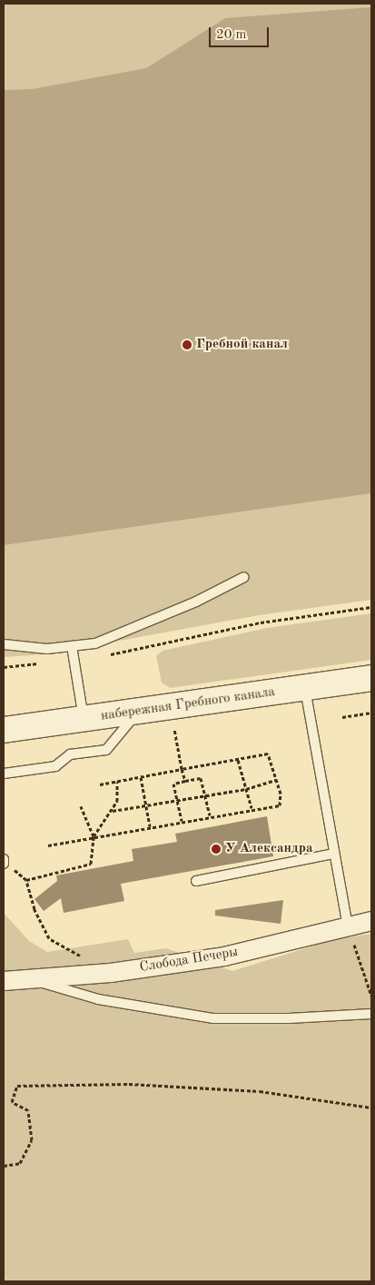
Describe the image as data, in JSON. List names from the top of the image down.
{
  "streets": {
    "street": ["набережная Гребного канала", "Слобода Печеры"]
  },
  "places": ["Гребной канал", "У Александра"],
  "scale_bar": "20 m"
}
